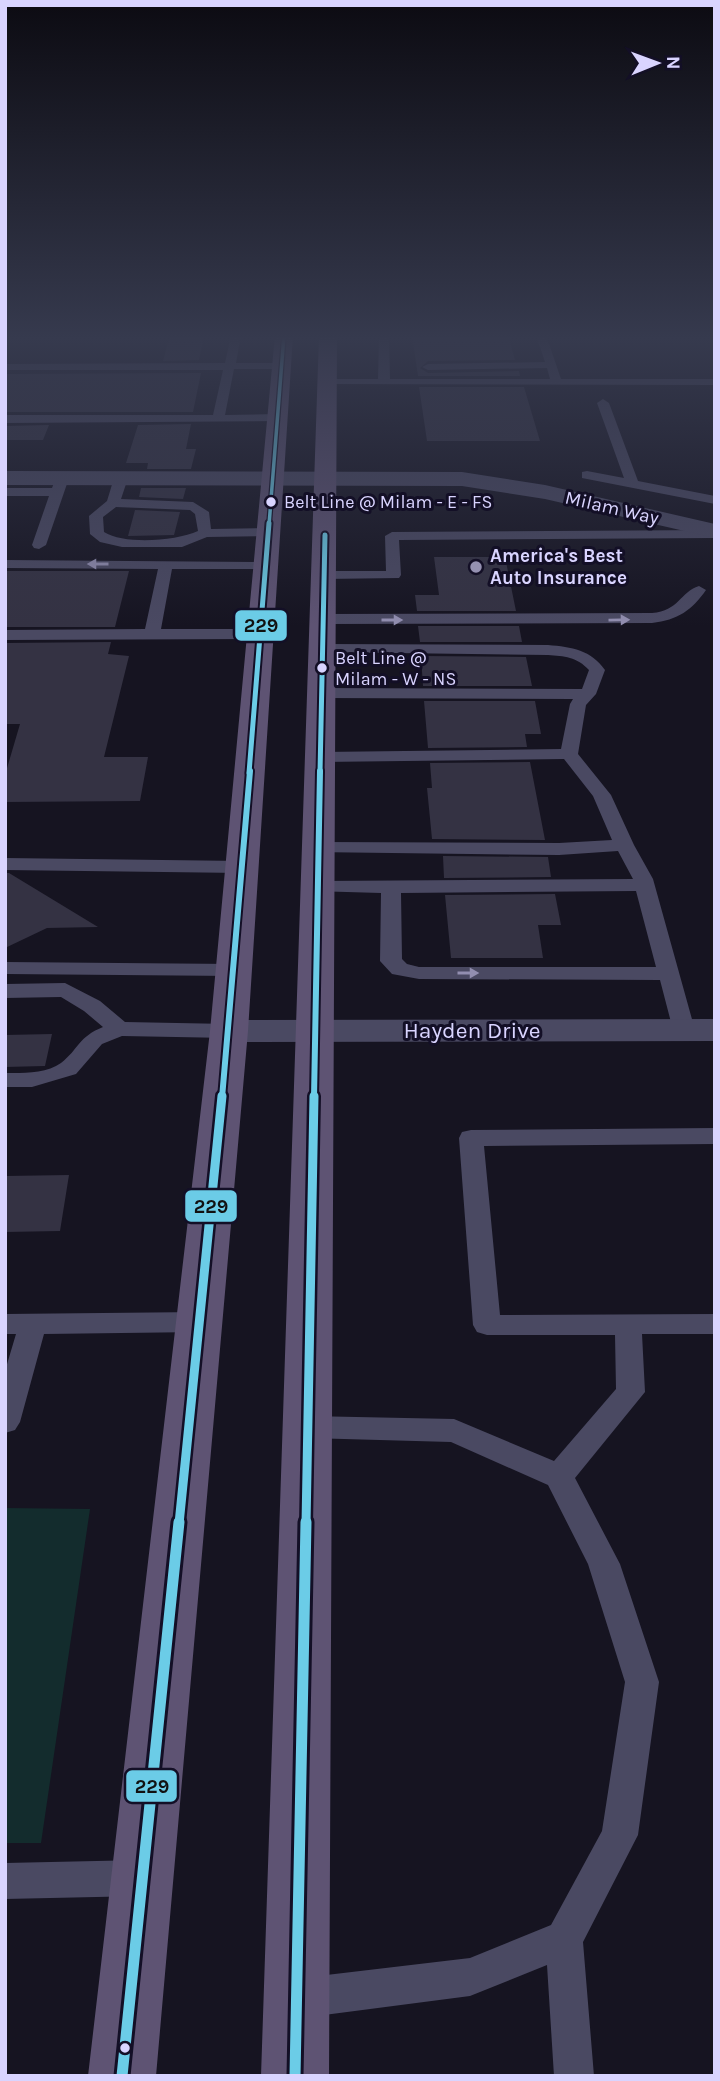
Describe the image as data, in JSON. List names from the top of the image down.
{
  "streets": {
    "street": ["Milam Way", "Hayden Drive"]
  },
  "places": ["Belt Line @ Milam - E - FS", "America's Best Auto Insurance", "Belt Line @ Milam - W - NS"],
  "lines": ["transit line 229"],
  "north": "right"
}
